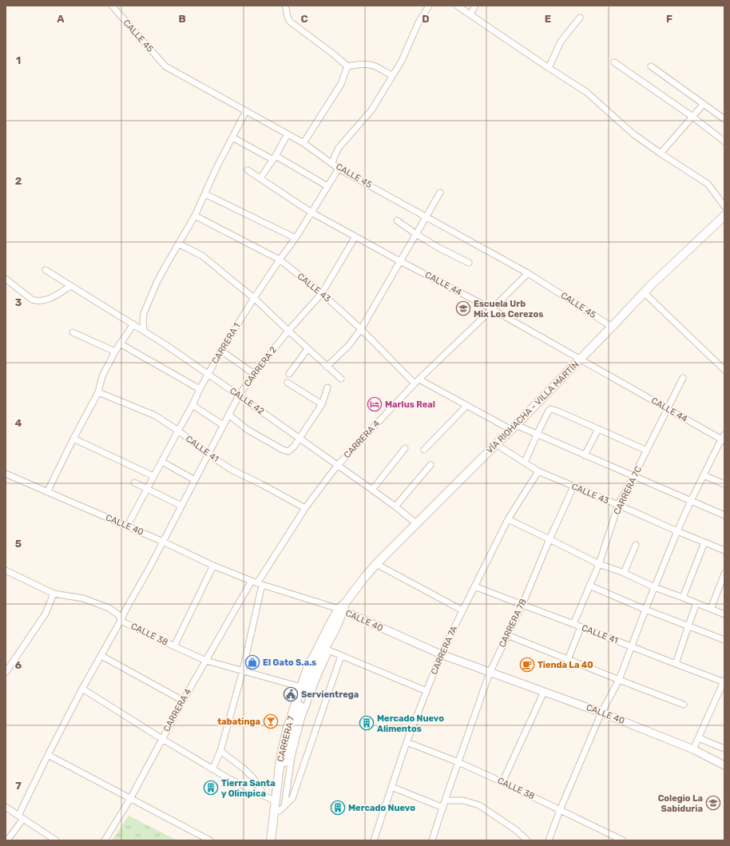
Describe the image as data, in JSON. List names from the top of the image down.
{
  "streets": {
    "main road": ["VÍA RIOHACHA - VILLA MARTÍN", "CARRERA 7"],
    "street": [
      "CALLE 45",
      "CALLE 44",
      "CALLE 43",
      "CARRERA 1",
      "CARRERA 2",
      "CALLE 42",
      "CARRERA 4",
      "CALLE 41",
      "CARRERA 7C",
      "CALLE 40",
      "CARRERA 7B",
      "CALLE 38",
      "CARRERA 7A"
    ]
  },
  "crossings": [
    ["CALLE 45", "CARRERA 1"],
    ["CALLE 45", "VÍA RIOHACHA - VILLA MARTÍN"],
    ["CALLE 45", "CARRERA 4"],
    ["CALLE 44", "CARRERA 1"],
    ["CALLE 44", "CARRERA 2"],
    ["CALLE 44", "VÍA RIOHACHA - VILLA MARTÍN"],
    ["CALLE 44", "CARRERA 4"],
    ["CALLE 44", "CARRERA 7C"],
    ["CALLE 43", "CARRERA 1"],
    ["CALLE 43", "CARRERA 2"],
    ["CALLE 43", "VÍA RIOHACHA - VILLA MARTÍN"],
    ["CALLE 43", "CARRERA 4"],
    ["CALLE 43", "CARRERA 7C"],
    ["CALLE 43", "CARRERA 7B"],
    ["CALLE 43", "CARRERA 7A"],
    ["CARRERA 1", "CALLE 42"],
    ["CARRERA 1", "CALLE 41"],
    ["CARRERA 1", "CALLE 40"],
    ["CARRERA 2", "CALLE 42"],
    ["CARRERA 2", "CALLE 41"],
    ["CARRERA 2", "CALLE 40"],
    ["CARRERA 2", "CALLE 38"],
    ["CALLE 42", "VÍA RIOHACHA - VILLA MARTÍN"],
    ["CALLE 42", "CARRERA 4"],
    ["VÍA RIOHACHA - VILLA MARTÍN", "CALLE 40"],
    ["VÍA RIOHACHA - VILLA MARTÍN", "CARRERA 7"],
    ["CARRERA 4", "CALLE 41"],
    ["CARRERA 4", "CALLE 40"],
    ["CARRERA 4", "CALLE 38"],
    ["CALLE 41", "CARRERA 7C"],
    ["CALLE 41", "CARRERA 7B"],
    ["CALLE 41", "CARRERA 7A"],
    ["CALLE 40", "CARRERA 7B"],
    ["CALLE 40", "CARRERA 7A"],
    ["CALLE 40", "CARRERA 7"],
    ["CARRERA 7B", "CALLE 38"],
    ["CALLE 38", "CARRERA 7A"],
    ["CALLE 38", "CARRERA 7"]
  ],
  "places": {
    "school or university": ["Escuela Urb Mix Los Cerezos", "Colegio La Sabiduria"],
    "hotel": ["Marlus Real"],
    "shop": ["El Gato S.a.s"],
    "cafe": ["Tienda La 40"],
    "public building": ["Servientrega"],
    "bar": ["tabatinga"],
    "building": ["Mercado Nuevo Alimentos", "Tierra Santa y Olimpica", "Mercado Nuevo"]
  },
  "grid": {
    "columns": [
      "A",
      "B",
      "C",
      "D",
      "E",
      "F"
    ],
    "rows": [
      "1",
      "2",
      "3",
      "4",
      "5",
      "6",
      "7"
    ]
  }
}
